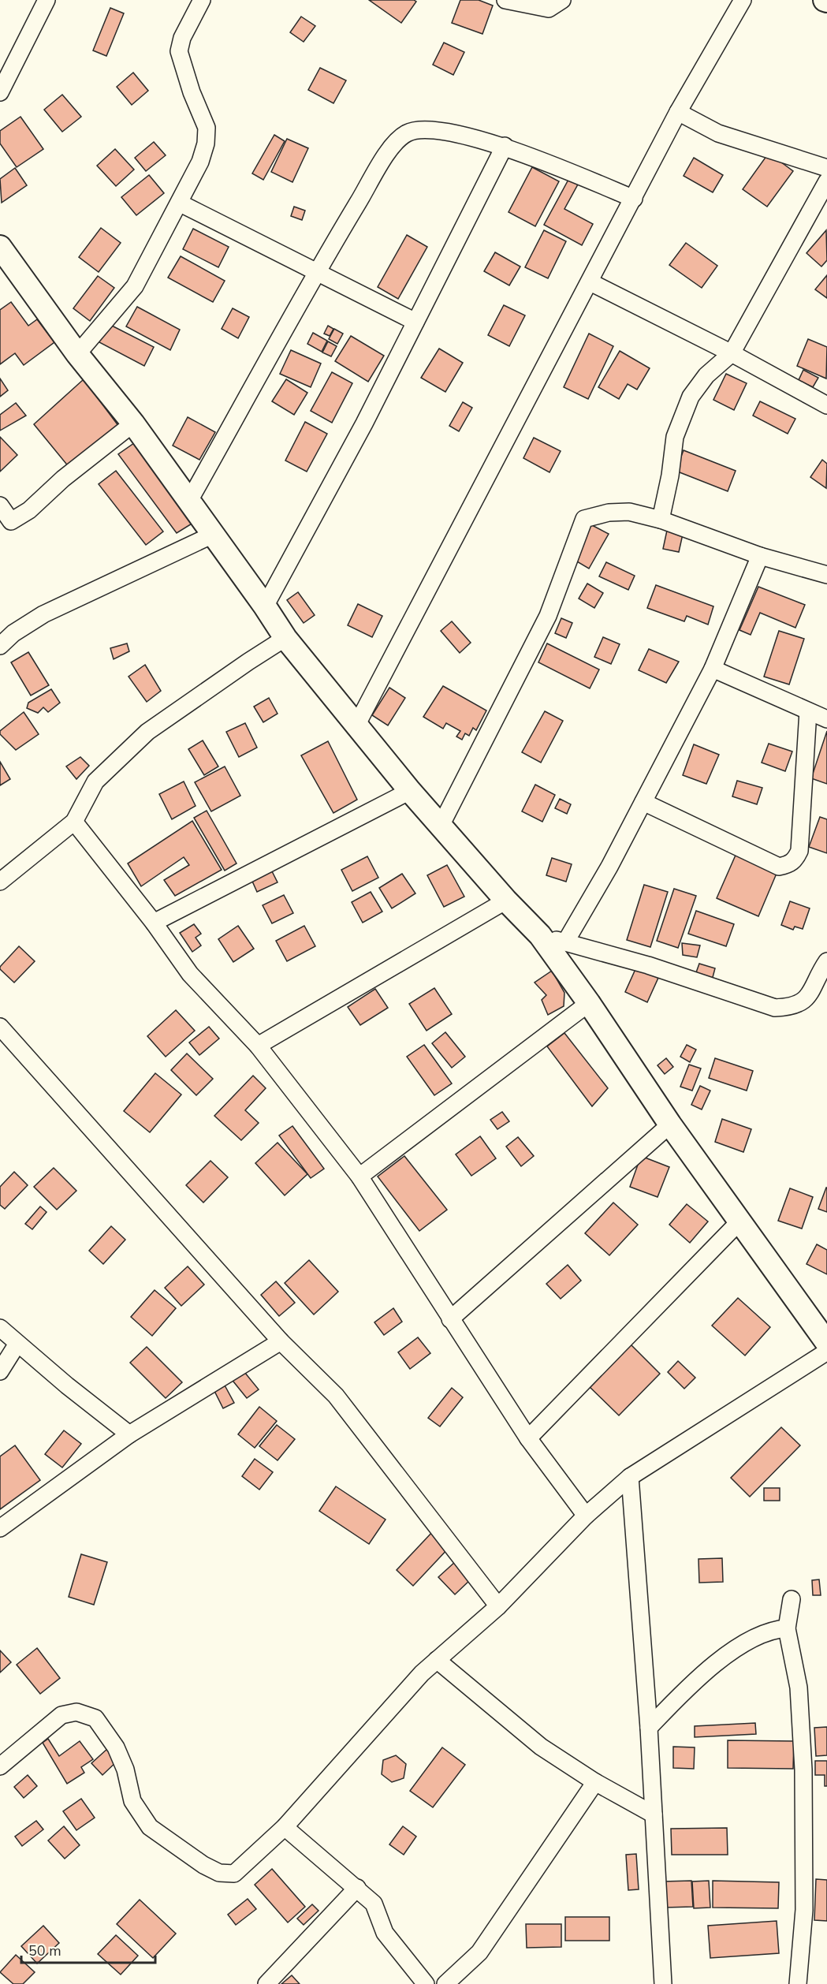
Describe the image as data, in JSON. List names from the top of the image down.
{
  "scale_bar": "50 m"
}
